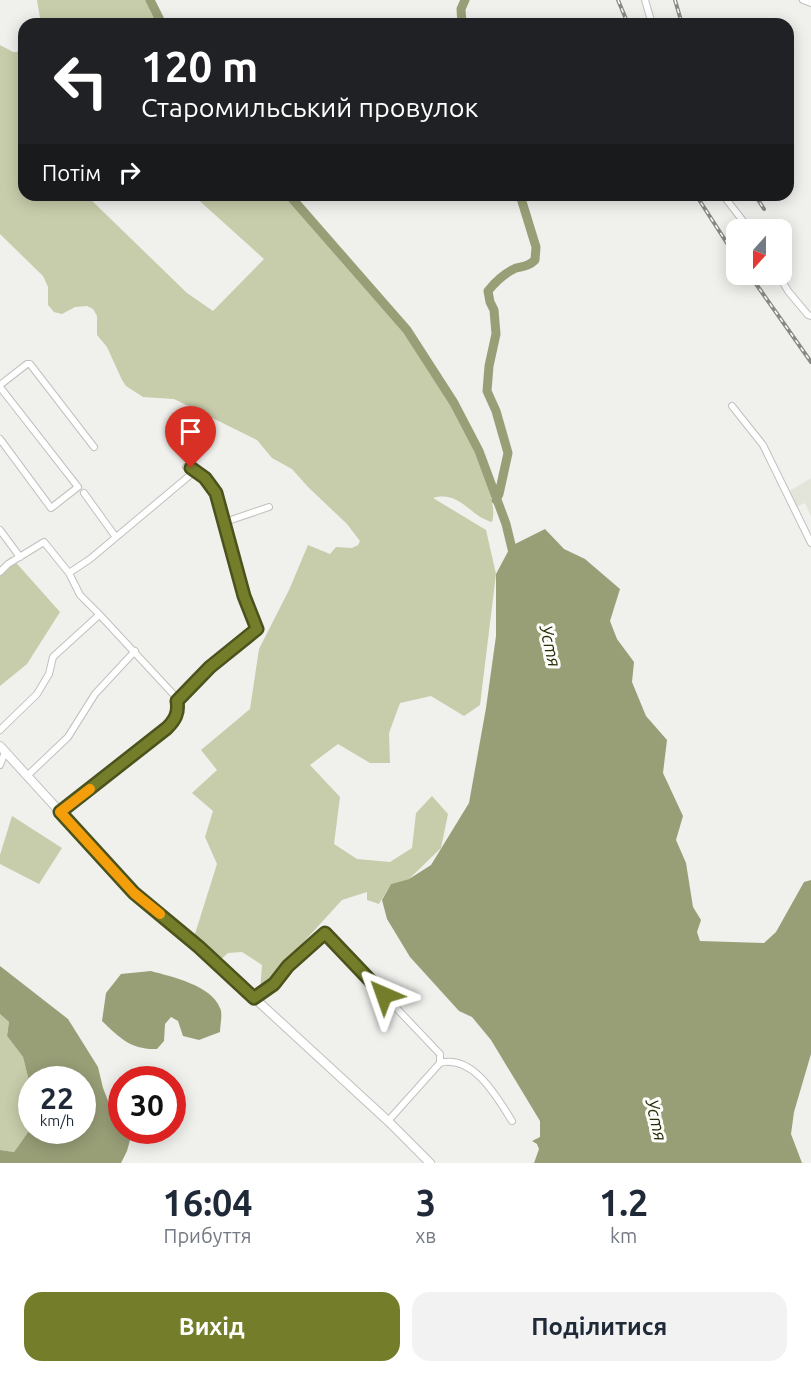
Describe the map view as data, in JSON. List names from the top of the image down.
{
  "water": ["Устя"],
  "north": "bottom",
  "page": {
    "turn": ["120 m", "Старомильський провулок"],
    "then": "Потім",
    "speed": "22 km/h",
    "limit": "30",
    "eta": [
      "16:04",
      "Прибуття",
      "3",
      "хв",
      "1.2",
      "km"
    ],
    "buttons": ["Вихід", "Поділитися"]
  }
}
